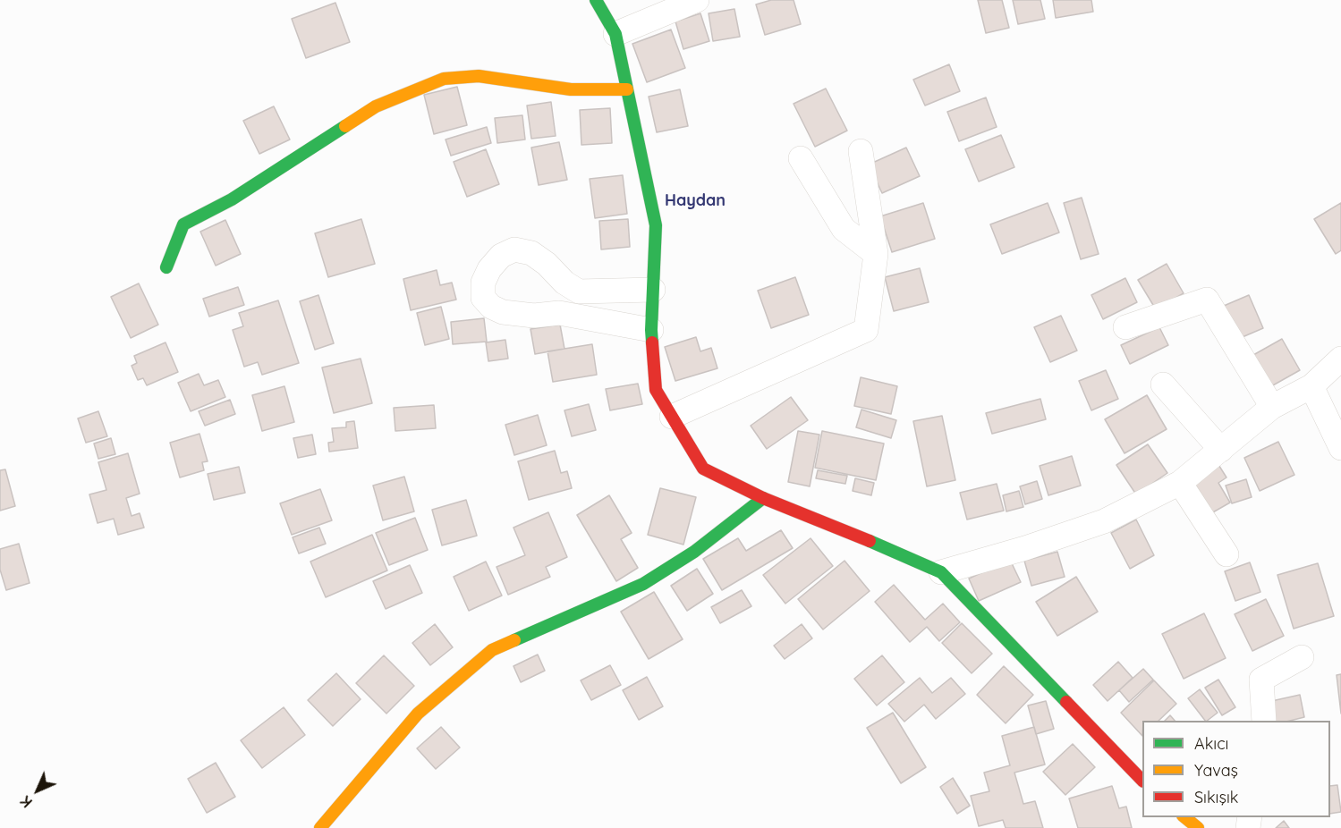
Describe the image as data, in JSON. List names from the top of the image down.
{
  "districts": ["Haydan"],
  "legend": ["Akıcı", "Yavaş", "Sıkışık"],
  "north": "bottom left"
}
